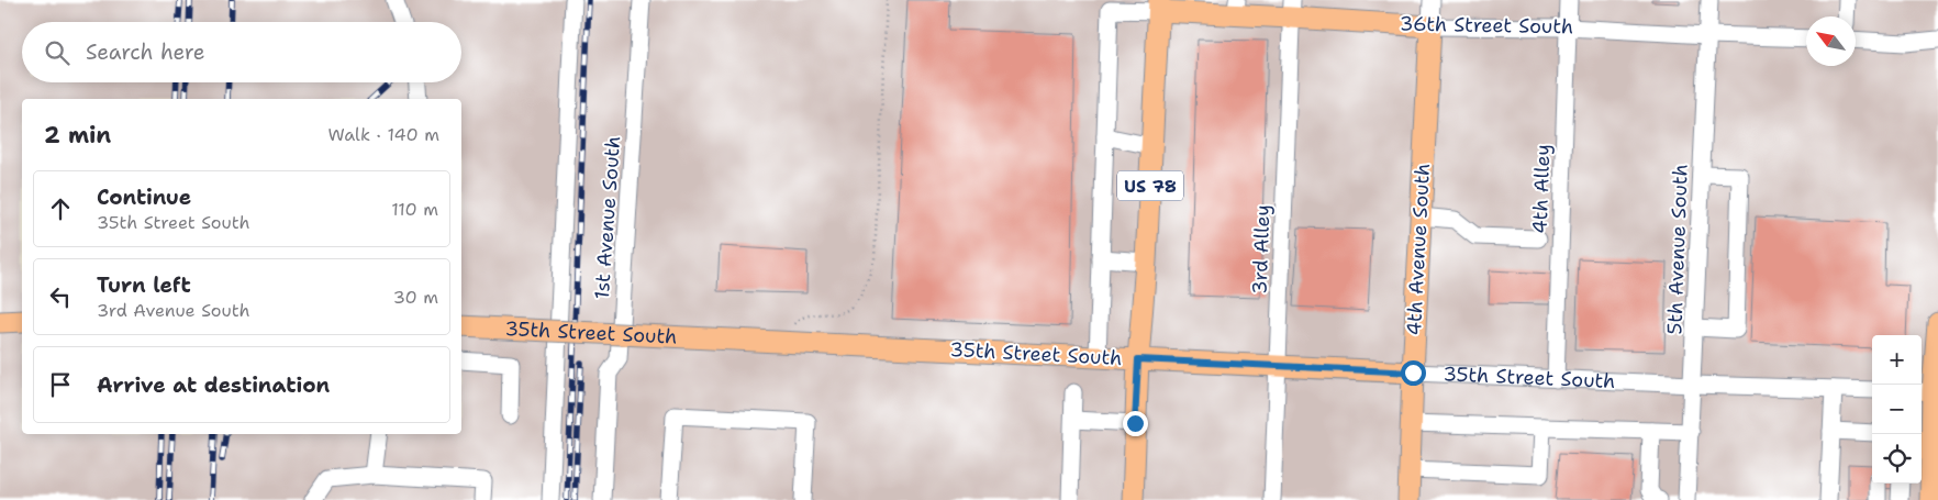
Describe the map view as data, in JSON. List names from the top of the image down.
{
  "streets": {
    "main road": [
      "36th Street South",
      "US 78",
      "4th Avenue South",
      "35th Street South"
    ],
    "street": [
      "4th Alley",
      "1st Avenue South",
      "3rd Alley",
      "5th Avenue South"
    ]
  },
  "crossings": [
    ["36th Street South", "US 78"],
    ["36th Street South", "4th Alley"],
    ["36th Street South", "3rd Alley"],
    ["36th Street South", "4th Avenue South"],
    ["36th Street South", "5th Avenue South"],
    ["US 78", "35th Street South"],
    ["4th Alley", "35th Street South"],
    ["3rd Alley", "35th Street South"],
    ["4th Avenue South", "35th Street South"],
    ["5th Avenue South", "35th Street South"]
  ],
  "north": "top left",
  "page": {
    "search": "Search here",
    "heading": ["2 min", "Walk · 140 m"],
    "list": [
      ["Continue", "35th Street South", "110 m"],
      ["Turn left", "3rd Avenue South", "30 m"],
      "Arrive at destination"
    ],
    "map_buttons": ["+", "−"]
  }
}
